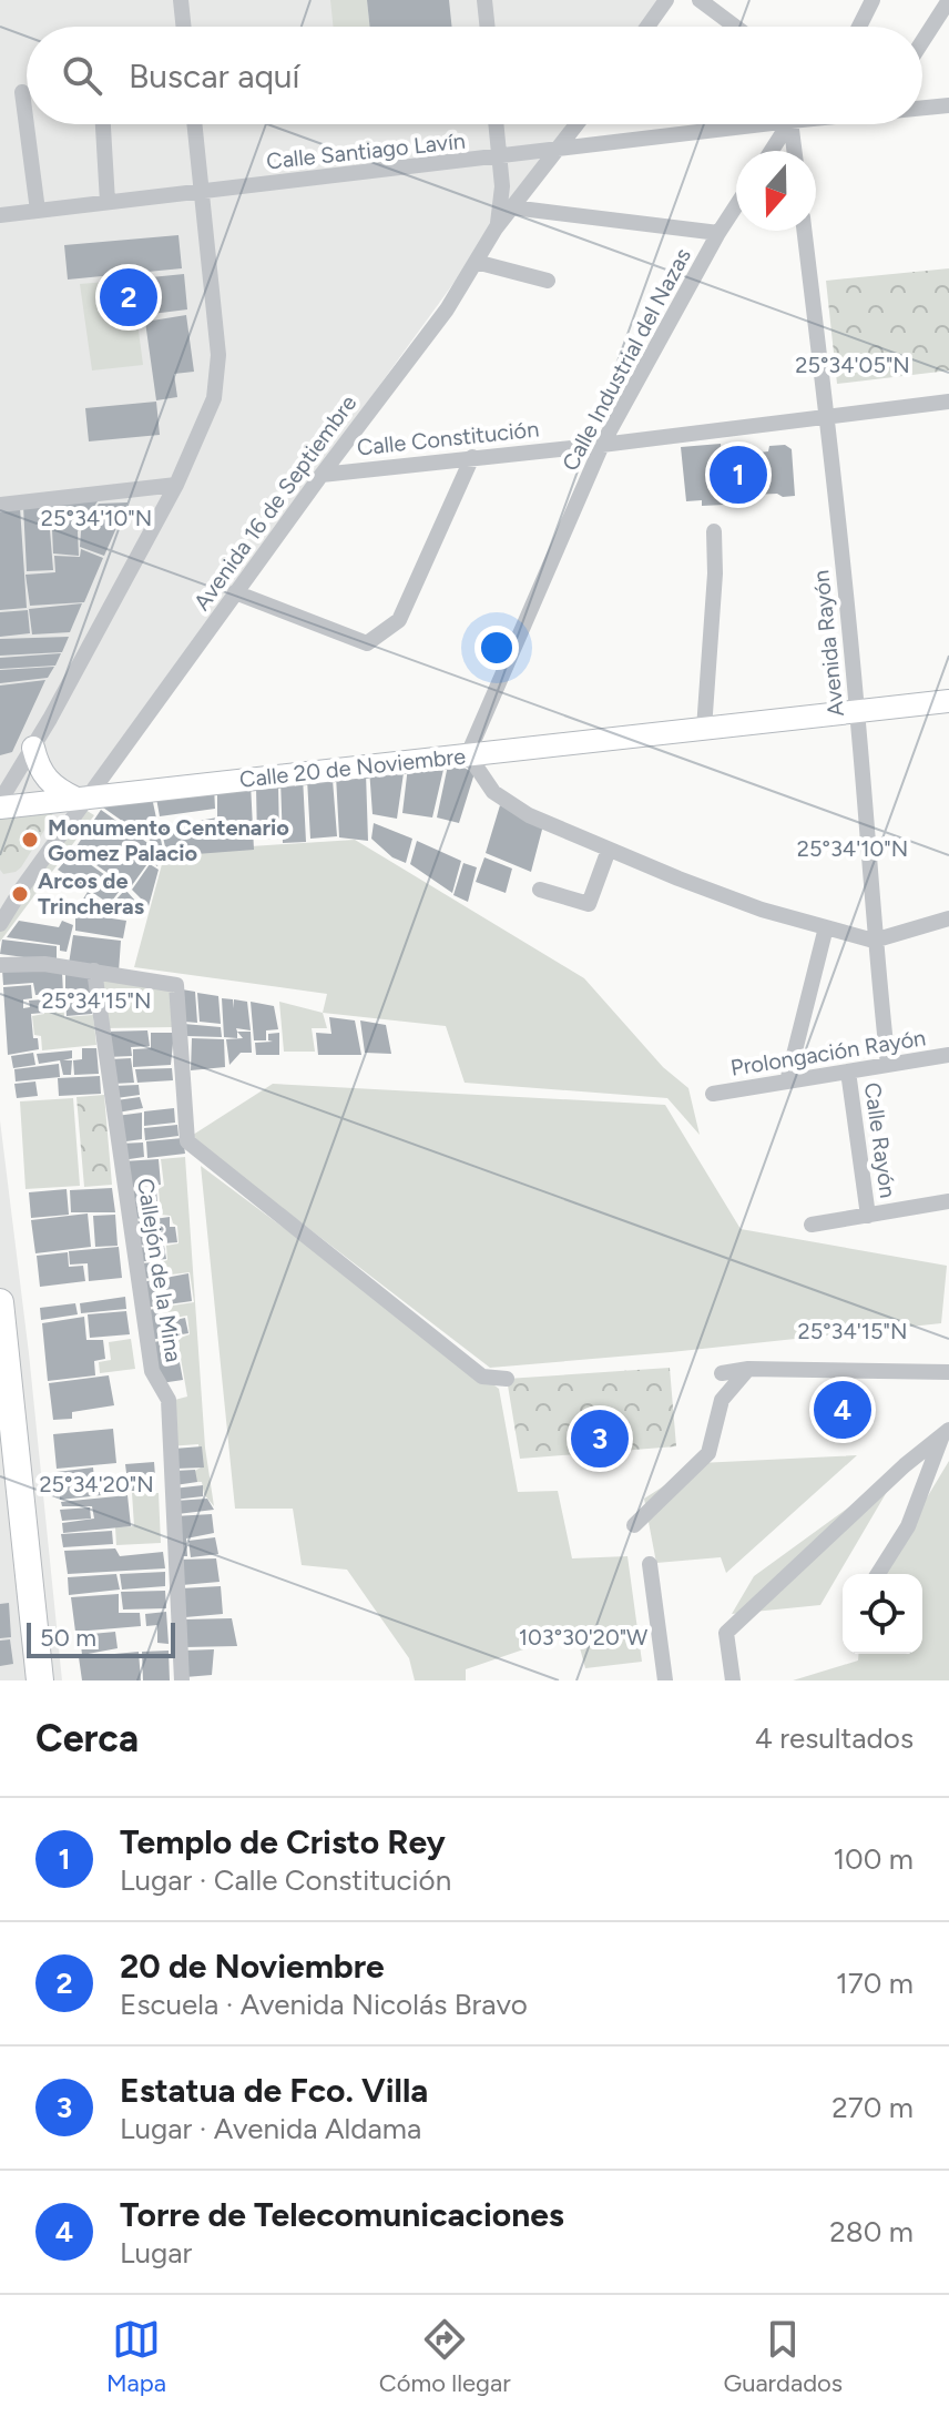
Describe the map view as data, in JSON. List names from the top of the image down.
{
  "streets": {
    "main road": ["Calle 20 de Noviembre"],
    "street": [
      "Calle Santiago Lavín",
      "Calle Industrial del Nazas",
      "Calle Constitución",
      "Avenida 16 de Septiembre",
      "Avenida Rayón",
      "Prolongación Rayón",
      "Calle Rayón",
      "Callejón de la Mina"
    ]
  },
  "crossings": [
    ["Calle Santiago Lavín", "Avenida 16 de Septiembre"],
    ["Calle Industrial del Nazas", "Calle Constitución"],
    ["Calle Industrial del Nazas", "Calle 20 de Noviembre"],
    ["Calle Constitución", "Avenida 16 de Septiembre"],
    ["Calle Constitución", "Avenida Rayón"],
    ["Avenida 16 de Septiembre", "Calle 20 de Noviembre"],
    ["Avenida Rayón", "Calle 20 de Noviembre"],
    ["Avenida Rayón", "Prolongación Rayón"],
    ["Prolongación Rayón", "Calle Rayón"]
  ],
  "places": ["Monumento Centenario Gomez Palacio", "Arcos de Trincheras"],
  "scale_bar": "50 m",
  "north": "bottom",
  "page": {
    "search": "Buscar aquí",
    "pins": [
      "2",
      "1",
      "4",
      "3"
    ],
    "scale": "50 m",
    "heading": ["Cerca", "4 resultados"],
    "list": [
      {
        "mark": "1",
        "name": "Templo de Cristo Rey",
        "note": "Lugar · Calle Constitución",
        "value": "100 m"
      },
      {
        "mark": "2",
        "name": "20 de Noviembre",
        "note": "Escuela · Avenida Nicolás Bravo",
        "value": "170 m"
      },
      {
        "mark": "3",
        "name": "Estatua de Fco. Villa",
        "note": "Lugar · Avenida Aldama",
        "value": "270 m"
      },
      {
        "mark": "4",
        "name": "Torre de Telecomunicaciones",
        "note": "Lugar",
        "value": "280 m"
      }
    ],
    "nav": ["Mapa", "Cómo llegar", "Guardados"]
  },
  "coordinates": [
    "25°34'05\"N",
    "25°34'10\"N",
    "25°34'15\"N",
    "25°34'20\"N",
    "103°30'20\"W"
  ]
}
